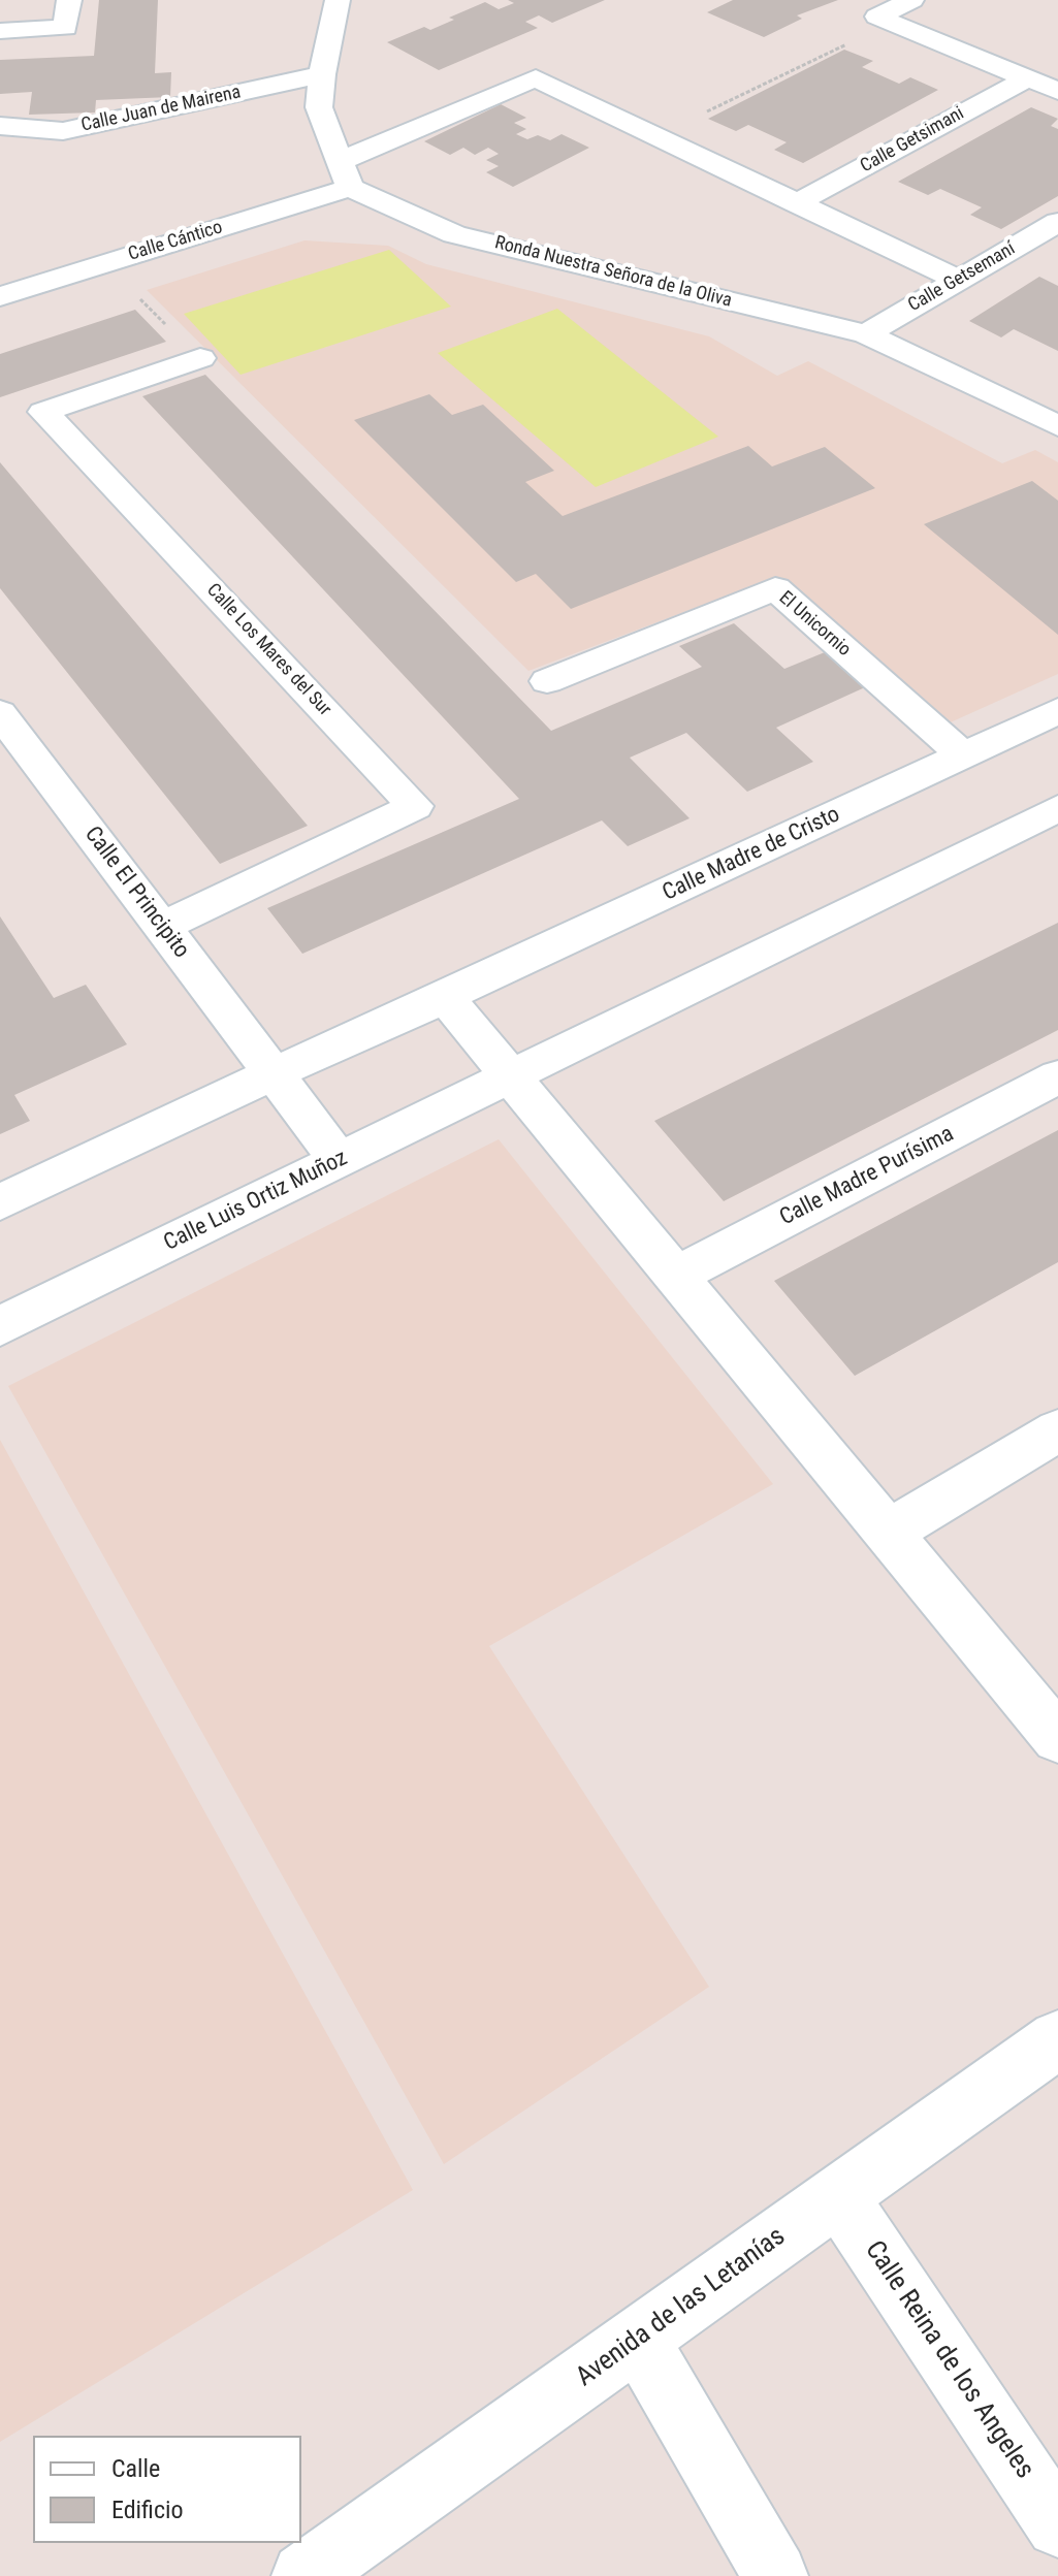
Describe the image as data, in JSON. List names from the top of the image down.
{
  "streets": {
    "street": [
      "Calle Juan de Mairena",
      "Calle Getsimani",
      "Calle Cántico",
      "Ronda Nuestra Señora de la Oliva",
      "Calle Getsemaní",
      "El Unicornio",
      "Calle Los Mares del Sur",
      "Calle Madre de Cristo",
      "Calle El Principito",
      "Calle Madre Purísima",
      "Calle Luis Ortiz Muñoz",
      "Avenida de las Letanías",
      "Calle Reina de los Angeles"
    ]
  },
  "crossings": [
    ["Calle Getsimani", "Calle Cántico"],
    ["Calle Cántico", "Ronda Nuestra Señora de la Oliva"],
    ["Calle Cántico", "Calle Getsemaní"],
    ["Ronda Nuestra Señora de la Oliva", "Calle Getsemaní"],
    ["El Unicornio", "Calle Madre de Cristo"],
    ["Calle Los Mares del Sur", "Calle El Principito"],
    ["Calle El Principito", "Calle Luis Ortiz Muñoz"],
    ["Avenida de las Letanías", "Calle Reina de los Angeles"]
  ],
  "legend": ["Calle", "Edificio"]
}
